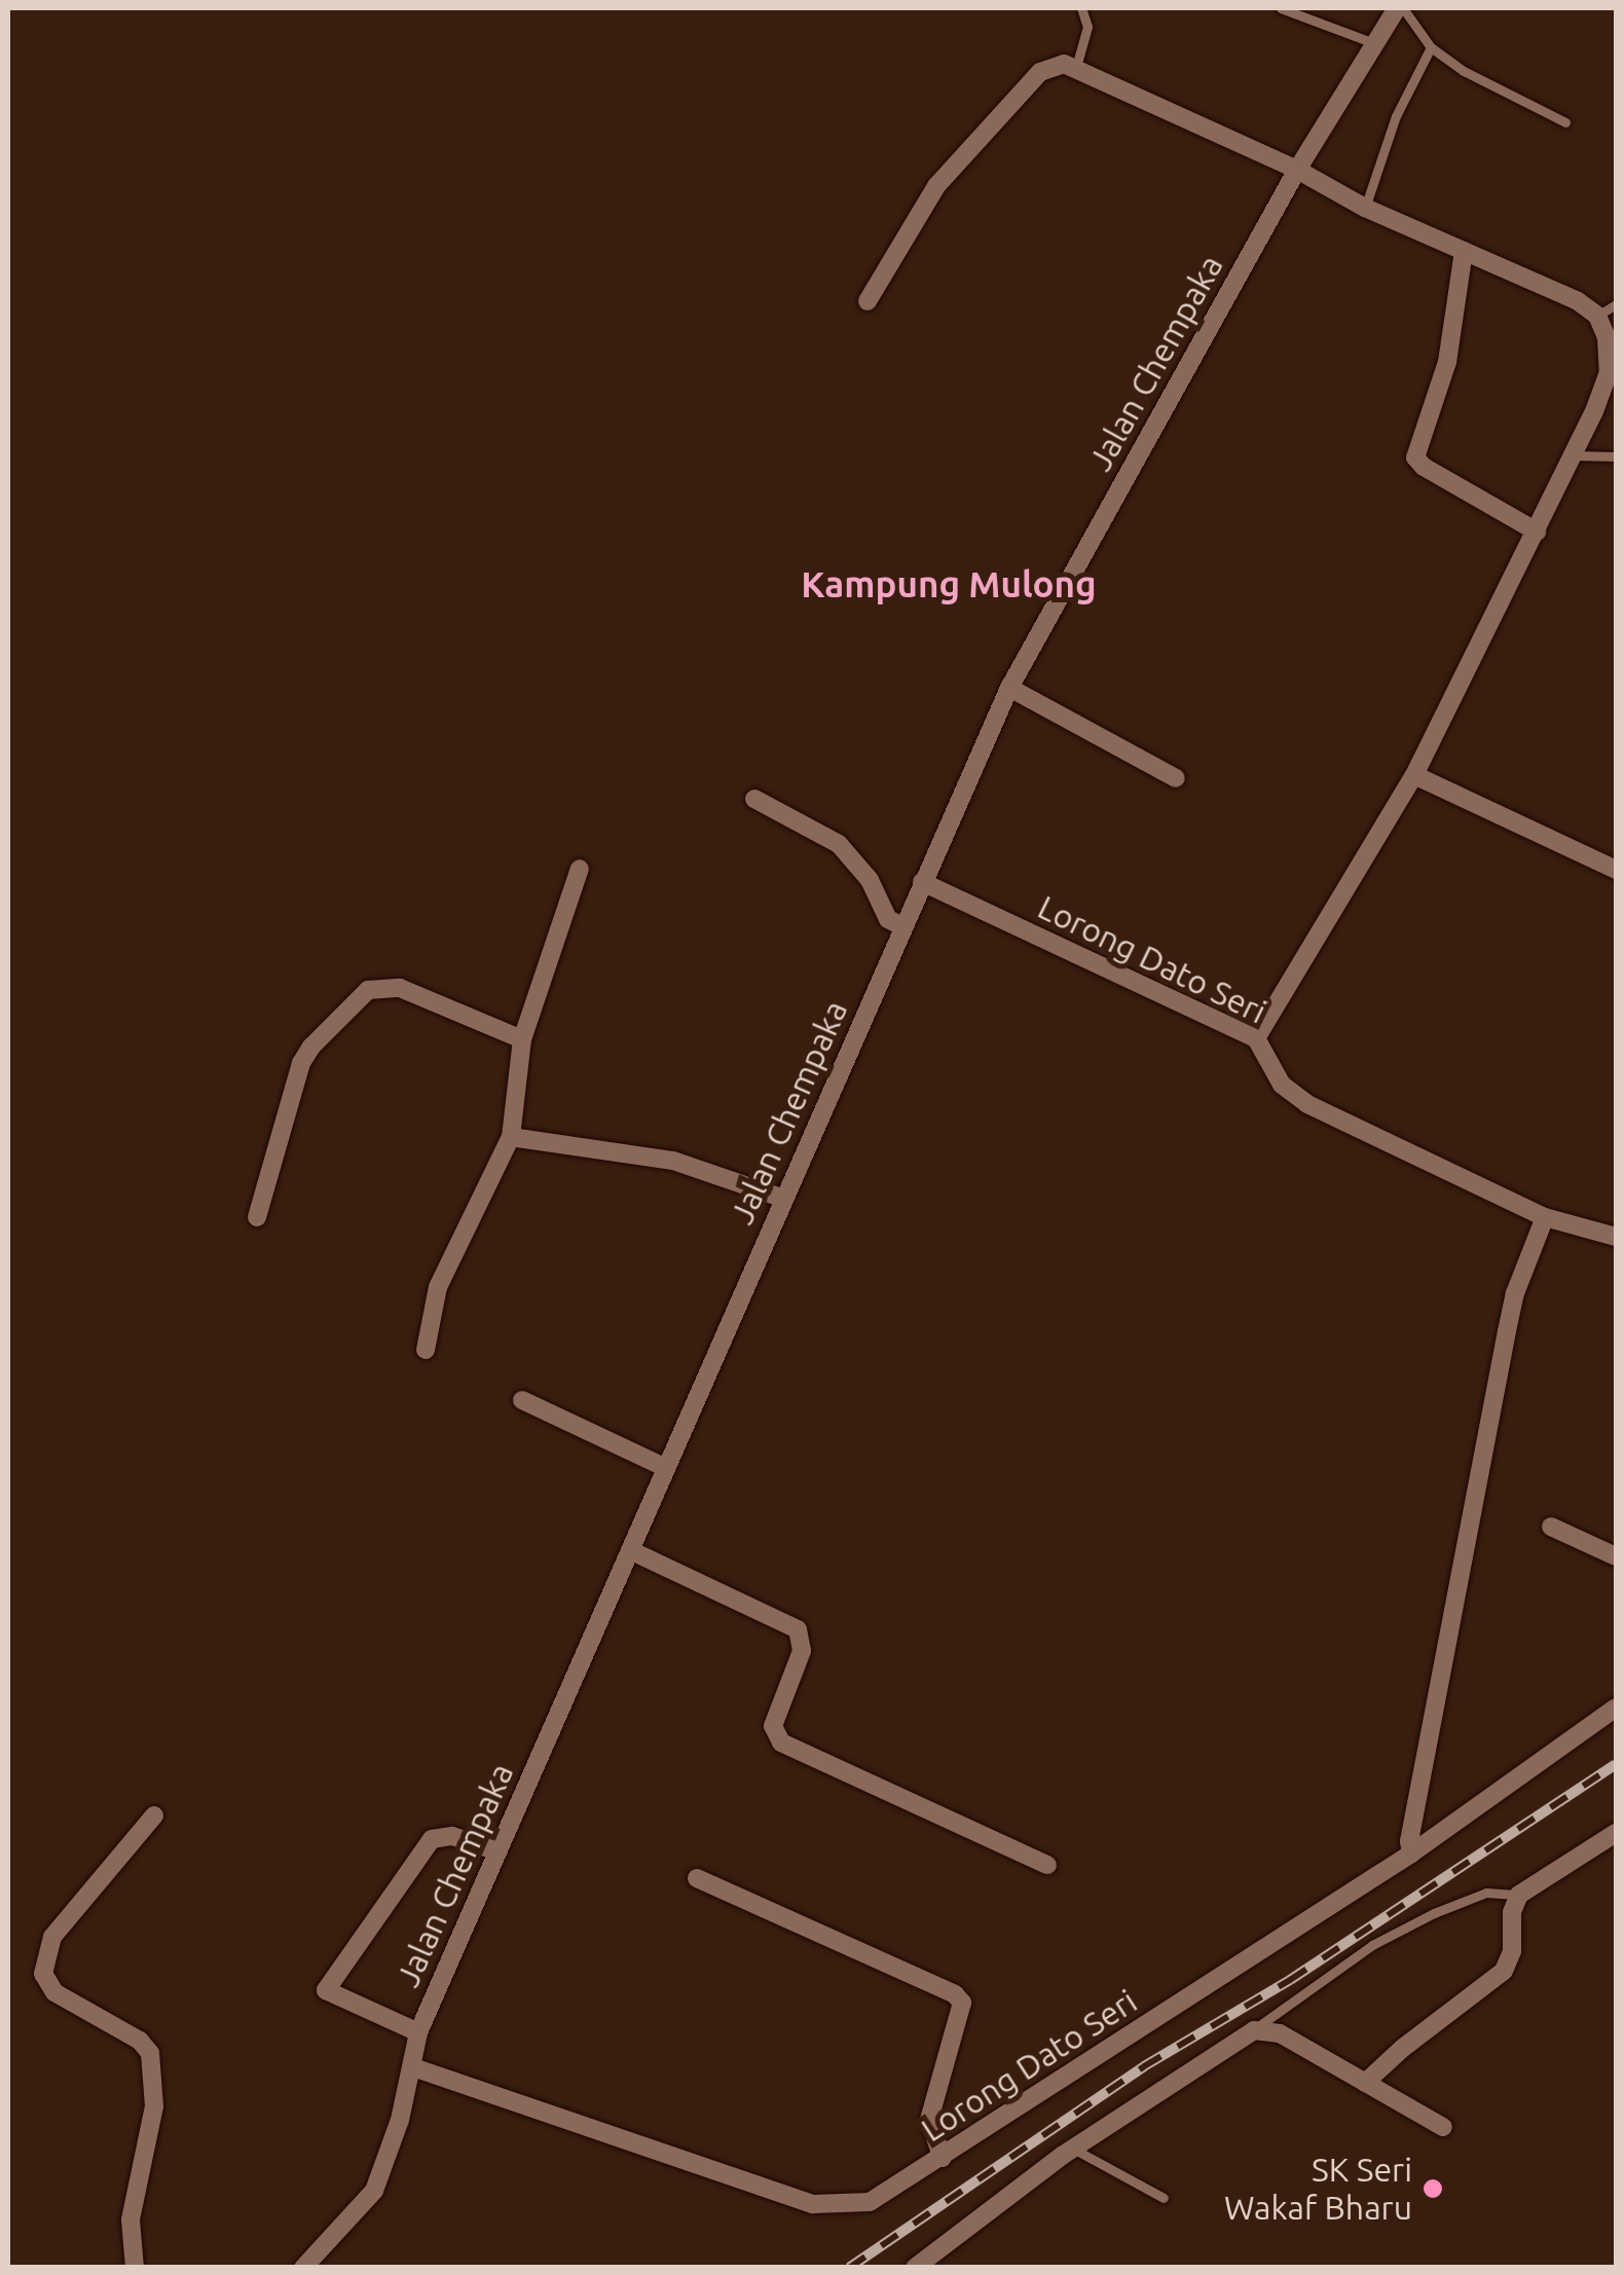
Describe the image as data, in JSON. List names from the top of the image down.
{
  "streets": {
    "street": ["Jalan Chempaka", "Lorong Dato Seri"]
  },
  "crossings": [
    ["Jalan Chempaka", "Lorong Dato Seri"]
  ],
  "districts": ["Kampung Mulong"],
  "places": ["SK Seri Wakaf Bharu"]
}
